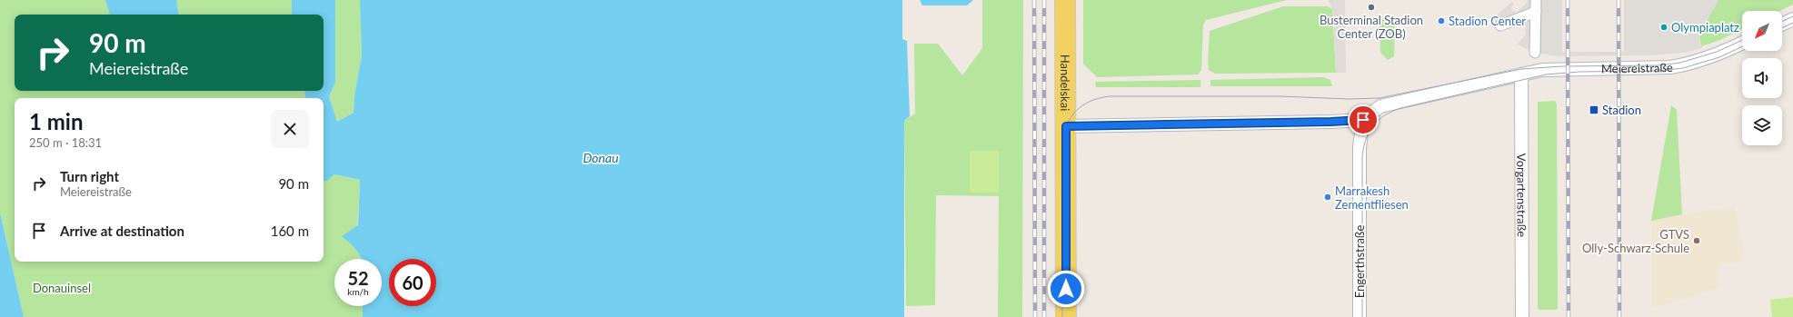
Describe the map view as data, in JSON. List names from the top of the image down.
{
  "streets": {
    "main road": ["Handelskai"],
    "street": ["Meiereistraße", "Vorgartenstraße", "Engerthstraße"]
  },
  "crossings": [
    ["Meiereistraße", "Vorgartenstraße"]
  ],
  "water": ["Donau"],
  "parks": ["Donauinsel"],
  "places": {
    "other": [
      "Busterminal Stadion Center (ZOB)",
      "Stadion Center",
      "Olympiaplatz",
      "Marrakesh Zementfliesen",
      "GTVS Olly-Schwarz-Schule"
    ],
    "transit": ["Stadion"]
  },
  "north": "bottom left",
  "page": {
    "turn": ["90 m", "Meiereistraße"],
    "heading": ["1 min", "250 m · 18:31"],
    "list": [
      {
        "name": "Turn right",
        "note": "Meiereistraße",
        "value": "90 m"
      },
      {
        "name": "Arrive at destination",
        "value": "160 m"
      }
    ],
    "speed": "52 km/h",
    "limit": "60"
  }
}
